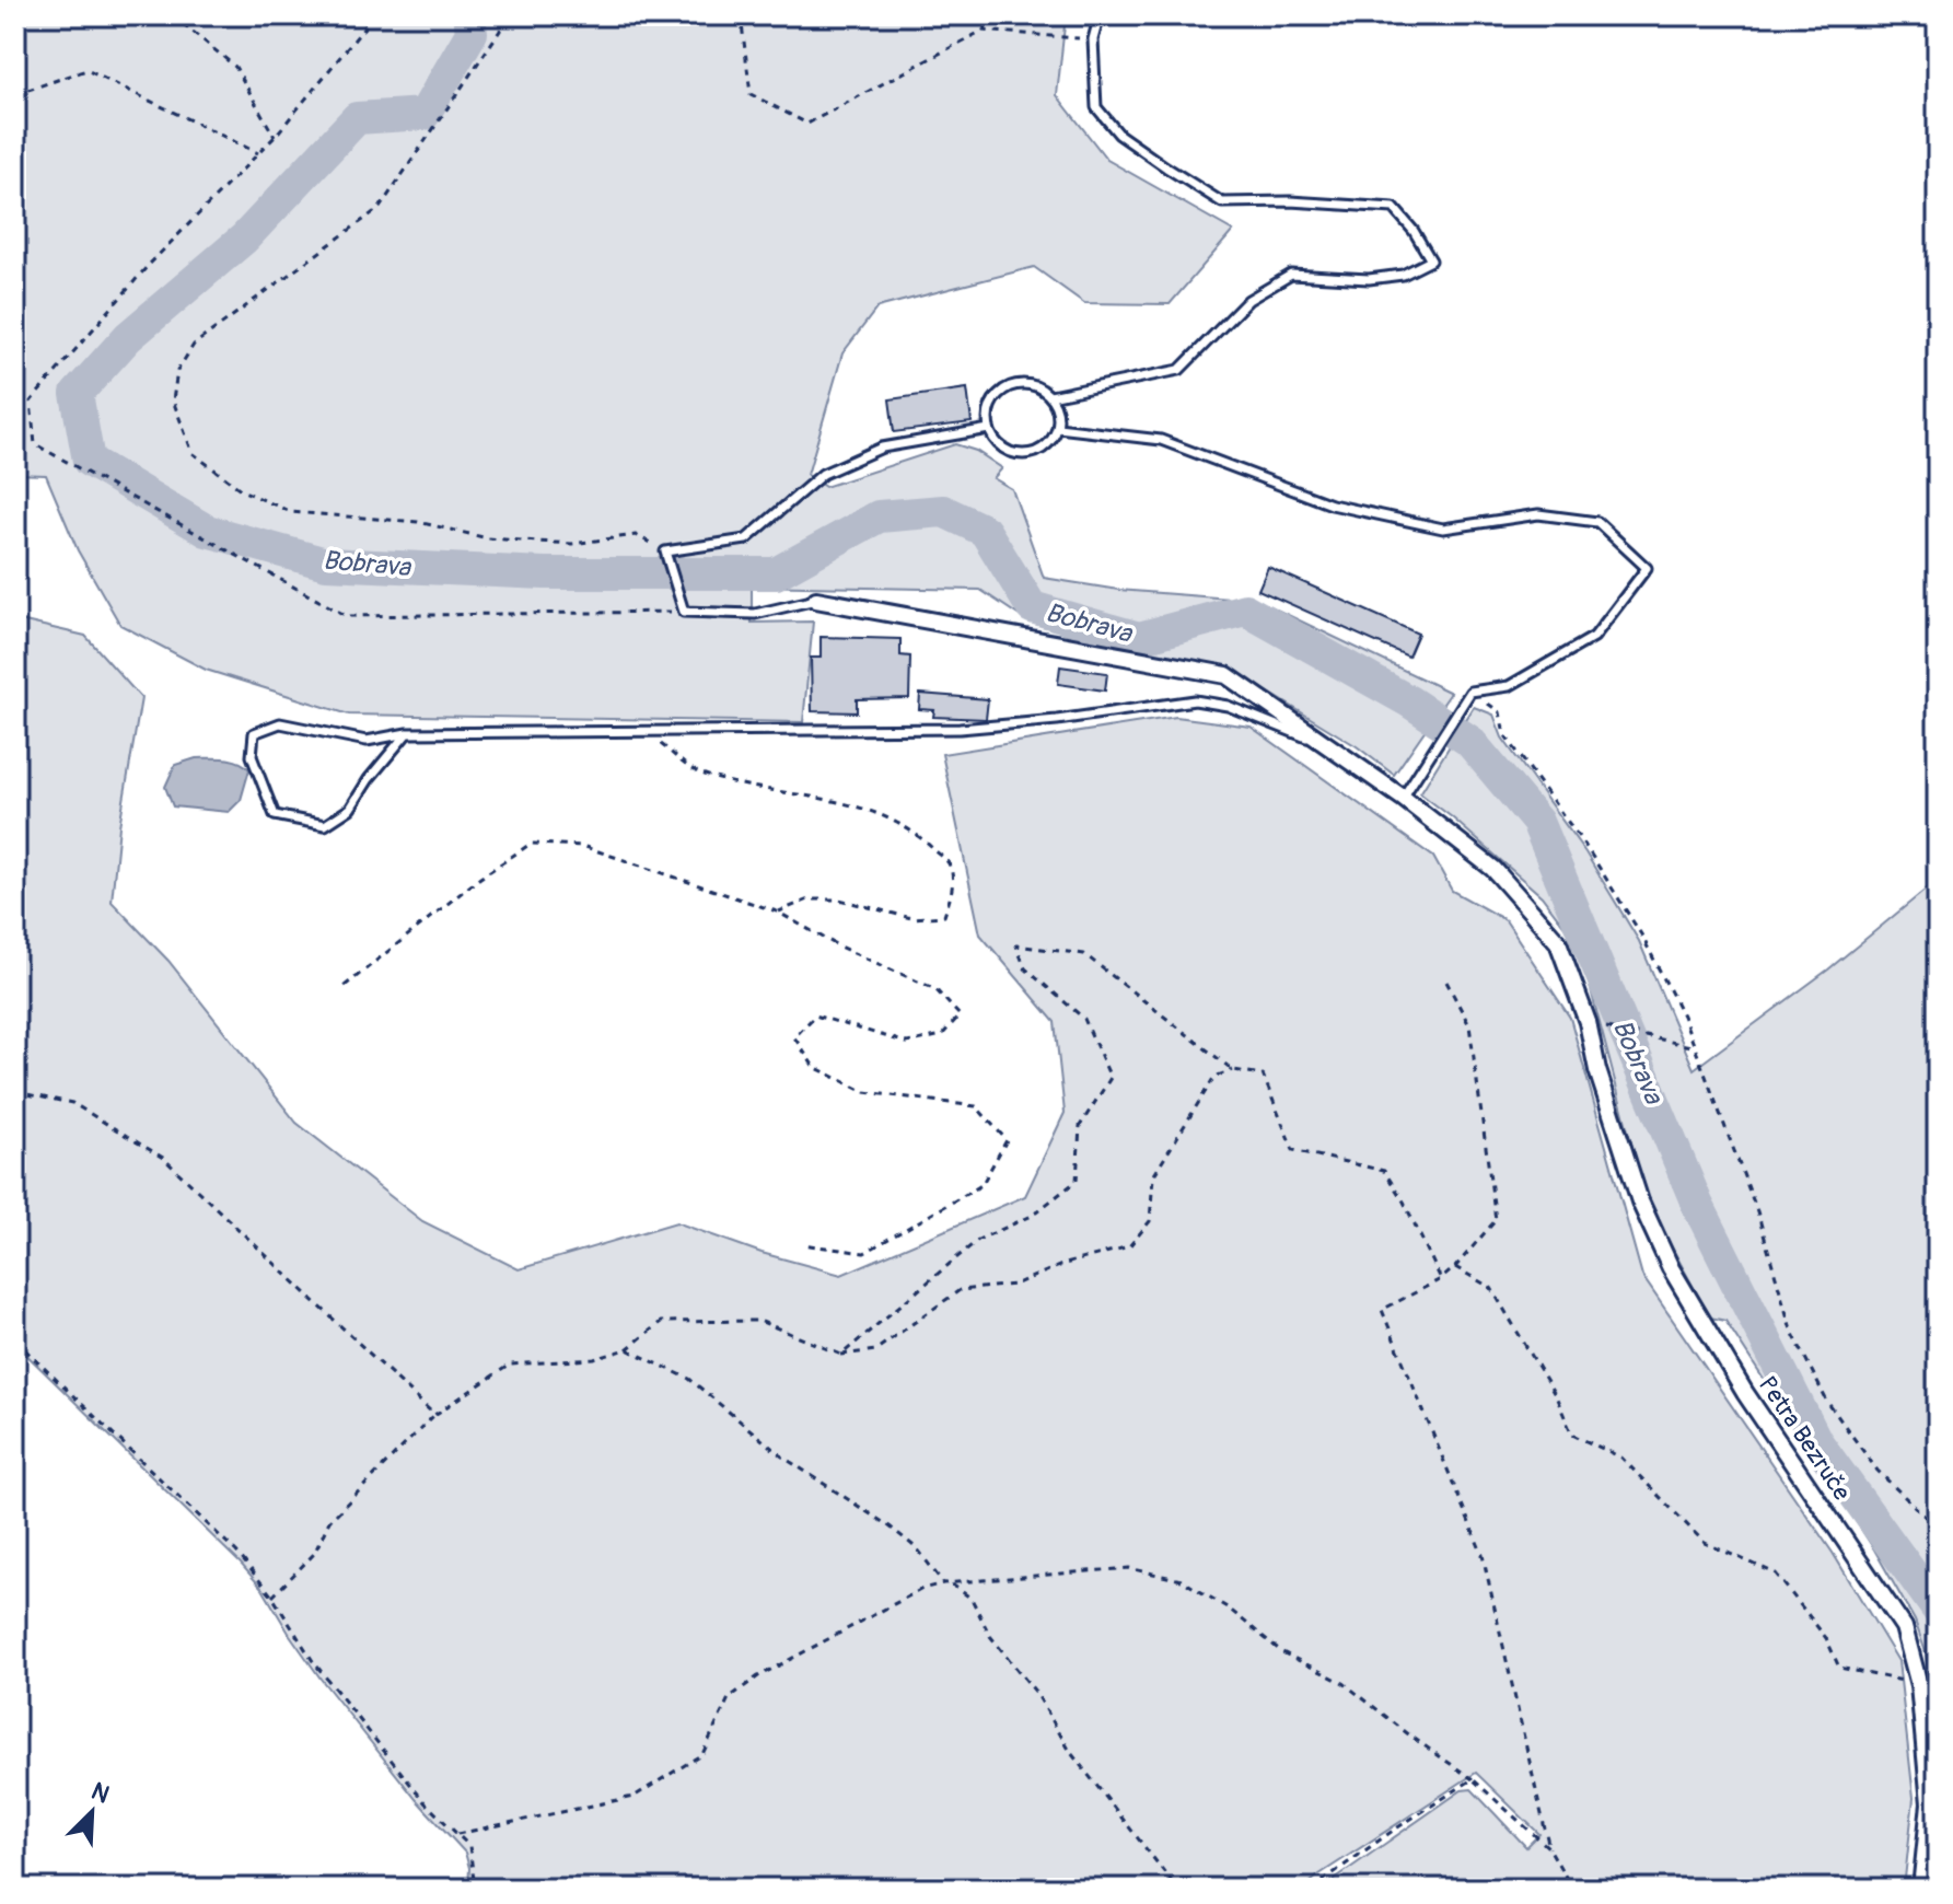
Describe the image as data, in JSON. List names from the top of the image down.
{
  "streets": {
    "street": ["Petra Bezruče"]
  },
  "water": ["Bobrava"],
  "north": "top right"
}
